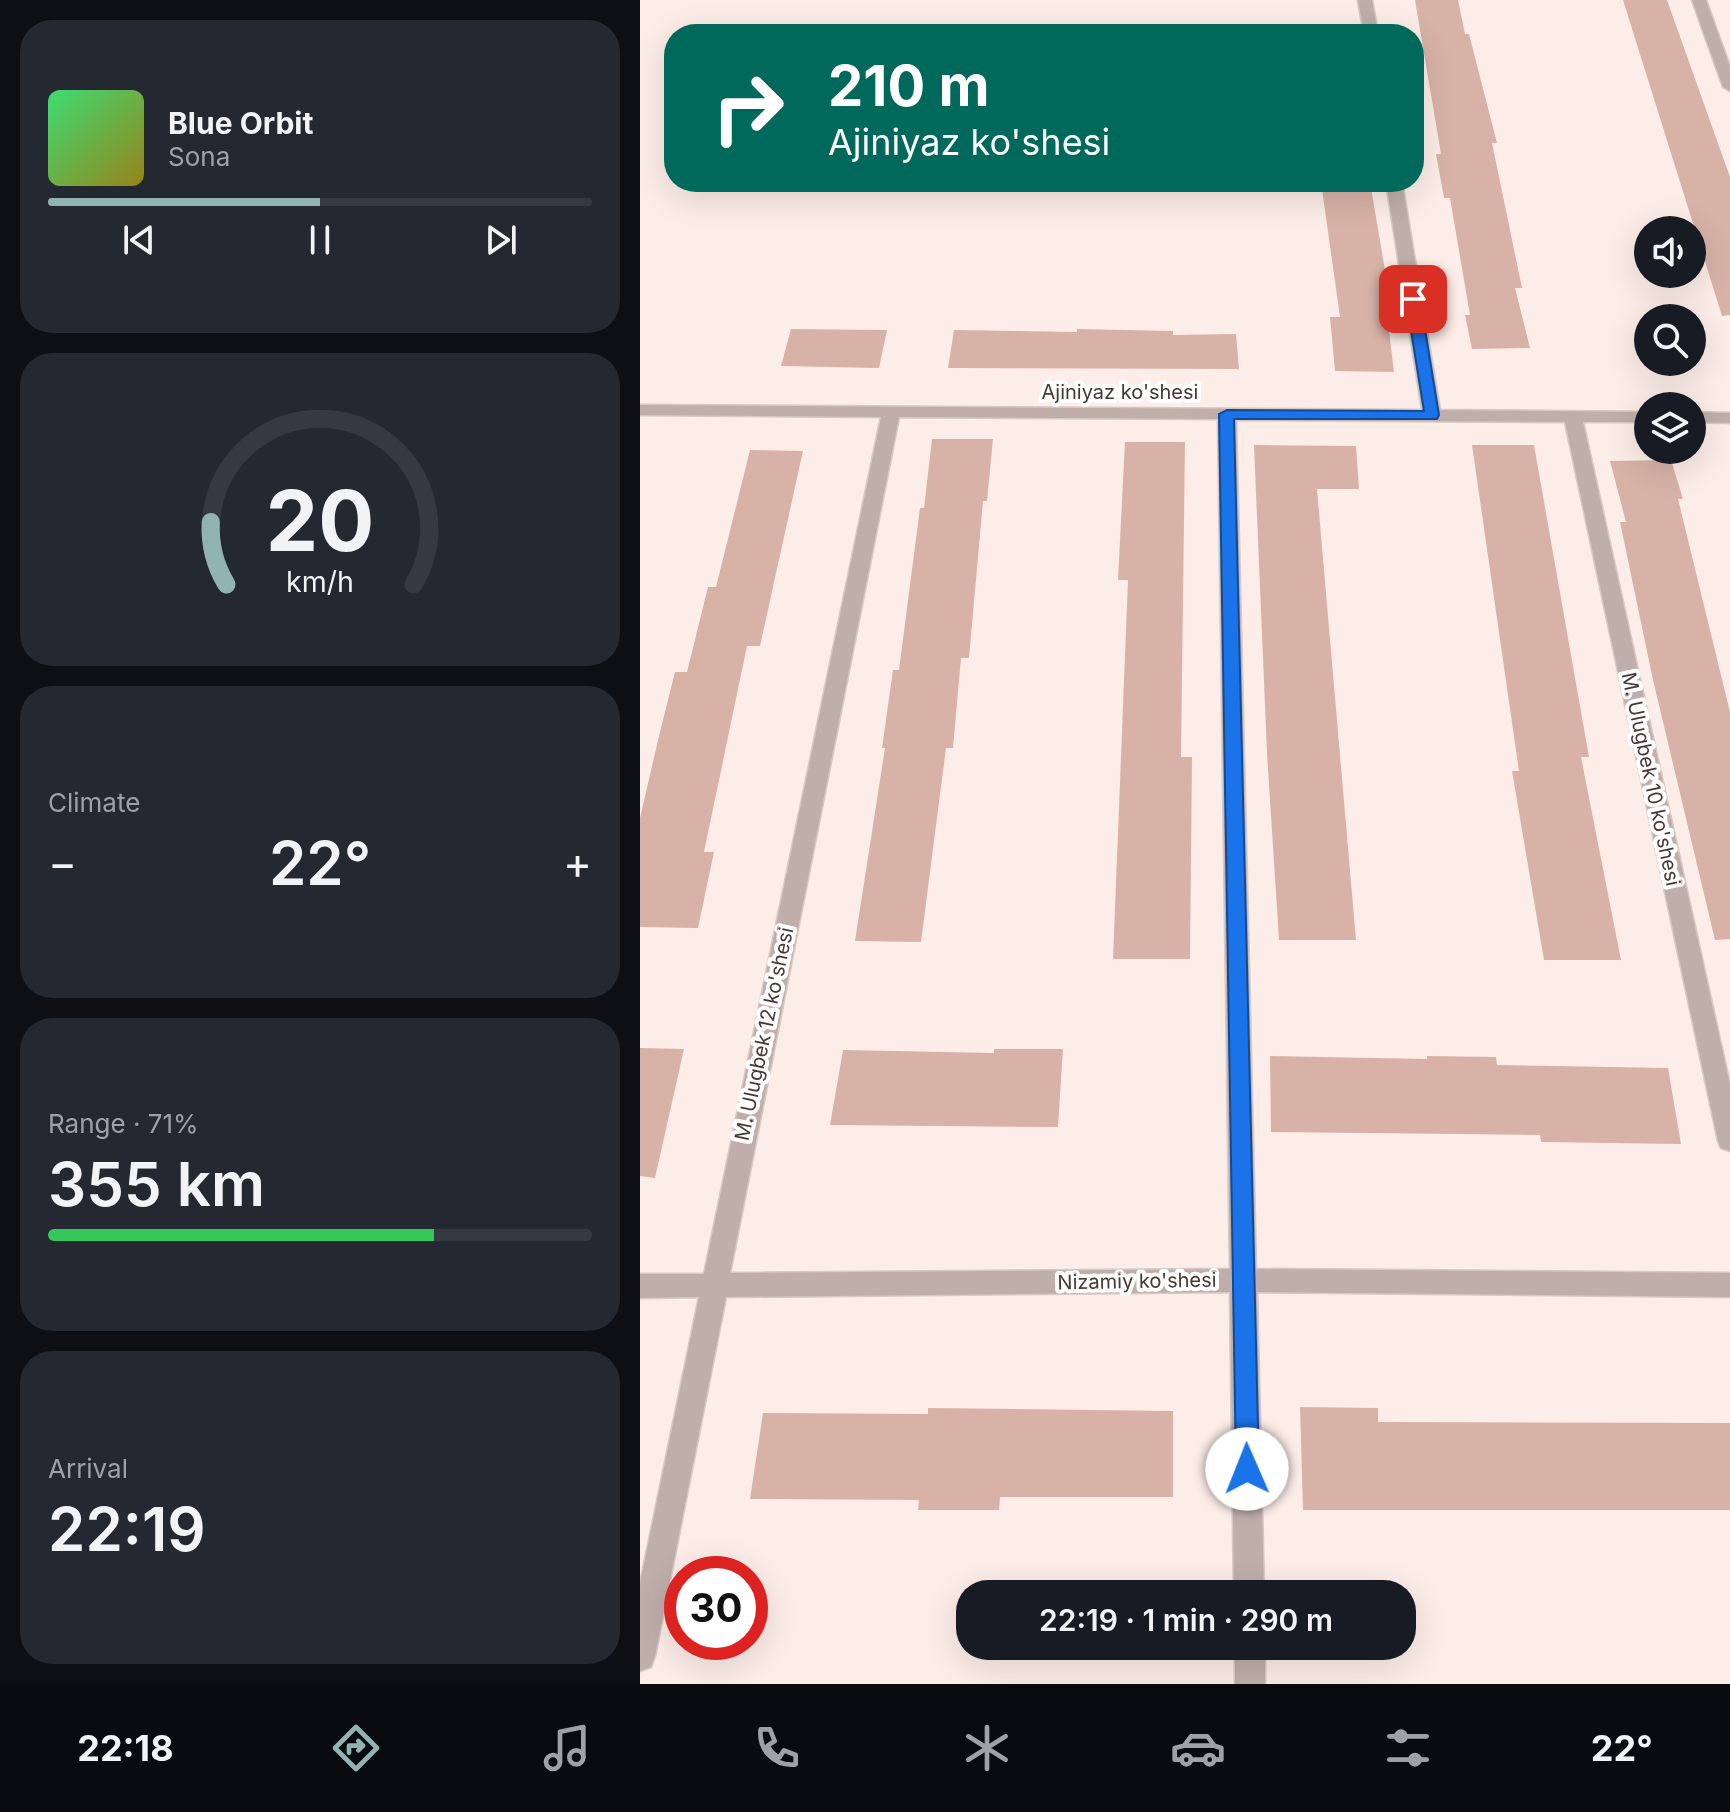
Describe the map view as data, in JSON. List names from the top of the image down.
{
  "streets": {
    "street": [
      "Ajiniyaz ko'shesi",
      "M. Ulugbek 10 ko'shesi",
      "M. Ulugbek 12 ko'shesi",
      "Nizamiy ko'shesi"
    ]
  },
  "crossings": [
    ["Ajiniyaz ko'shesi", "M. Ulugbek 10 ko'shesi"],
    ["Ajiniyaz ko'shesi", "M. Ulugbek 12 ko'shesi"],
    ["M. Ulugbek 12 ko'shesi", "Nizamiy ko'shesi"]
  ],
  "page": {
    "turn": ["210 m", "Ajiniyaz ko'shesi"],
    "song": ["Blue Orbit", "Sona"],
    "tile": [
      "Climate",
      ["Range · 71%", "355 km"],
      ["Arrival", "22:19"]
    ],
    "heat": ["−", "22°", "+"],
    "limit": "30",
    "trip": "22:19 · 1 min · 290 m",
    "tabs": ["22:18", "22°"],
    "gauge": ["20", "km/h"]
  }
}
